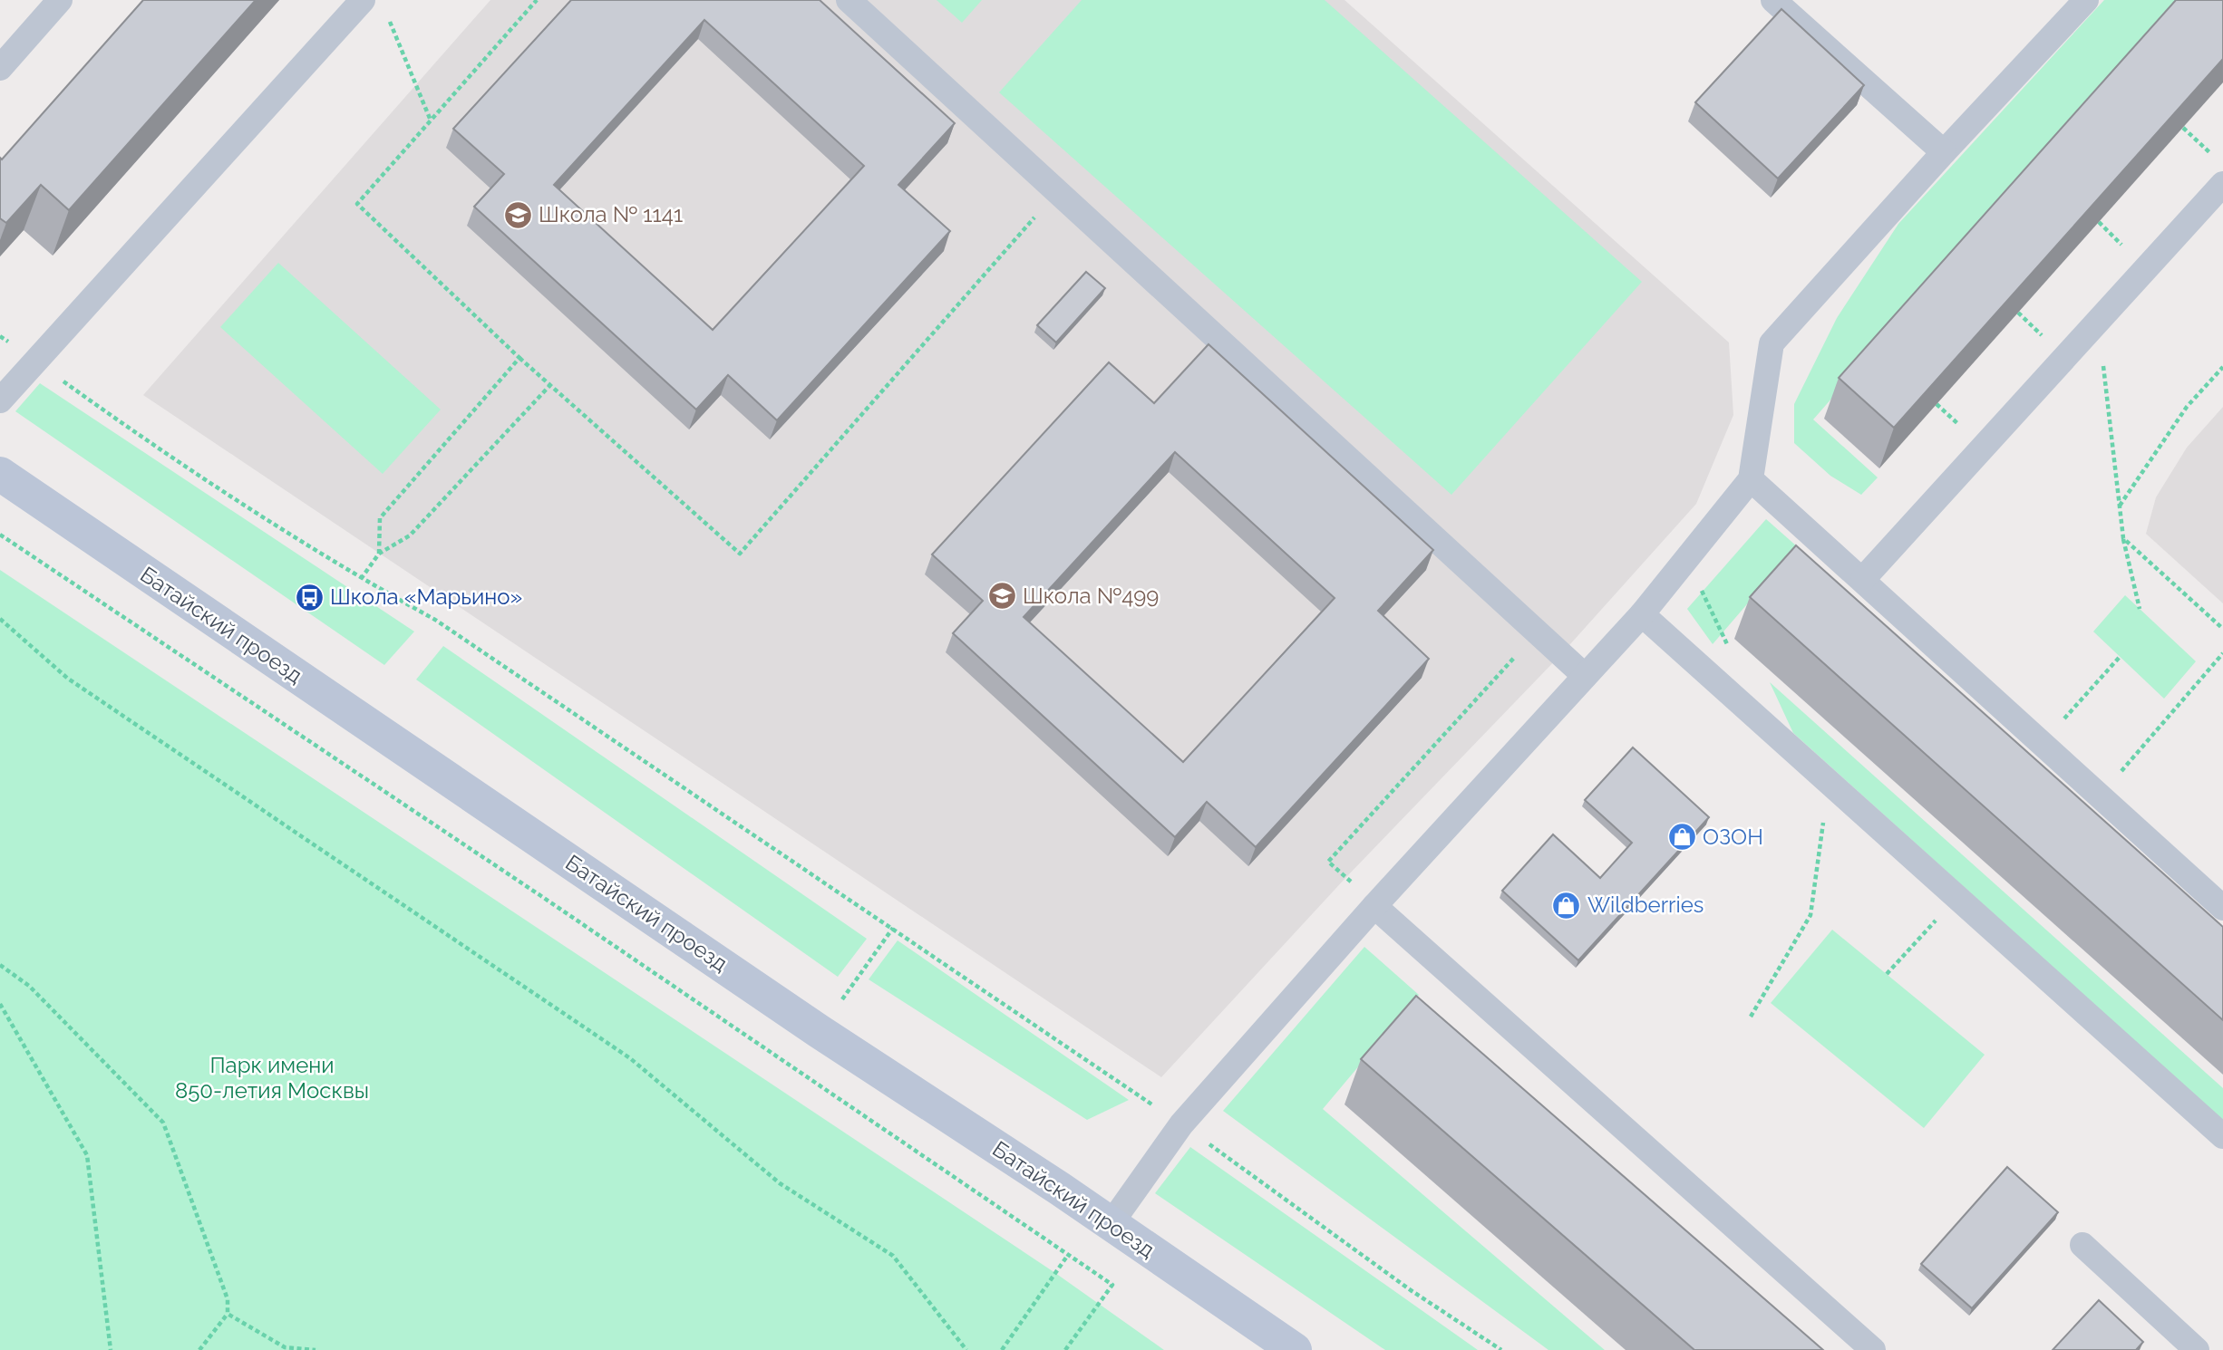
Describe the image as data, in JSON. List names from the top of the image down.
{
  "streets": {
    "main road": ["Батайский проезд"]
  },
  "parks": ["Парк имени 850-летия Москвы"],
  "places": {
    "school or university": ["Школа № 1141", "Школа №499"],
    "bus stop": ["Школа «Марьино»"],
    "shop": ["ОЗОН", "Wildberries"]
  }
}
